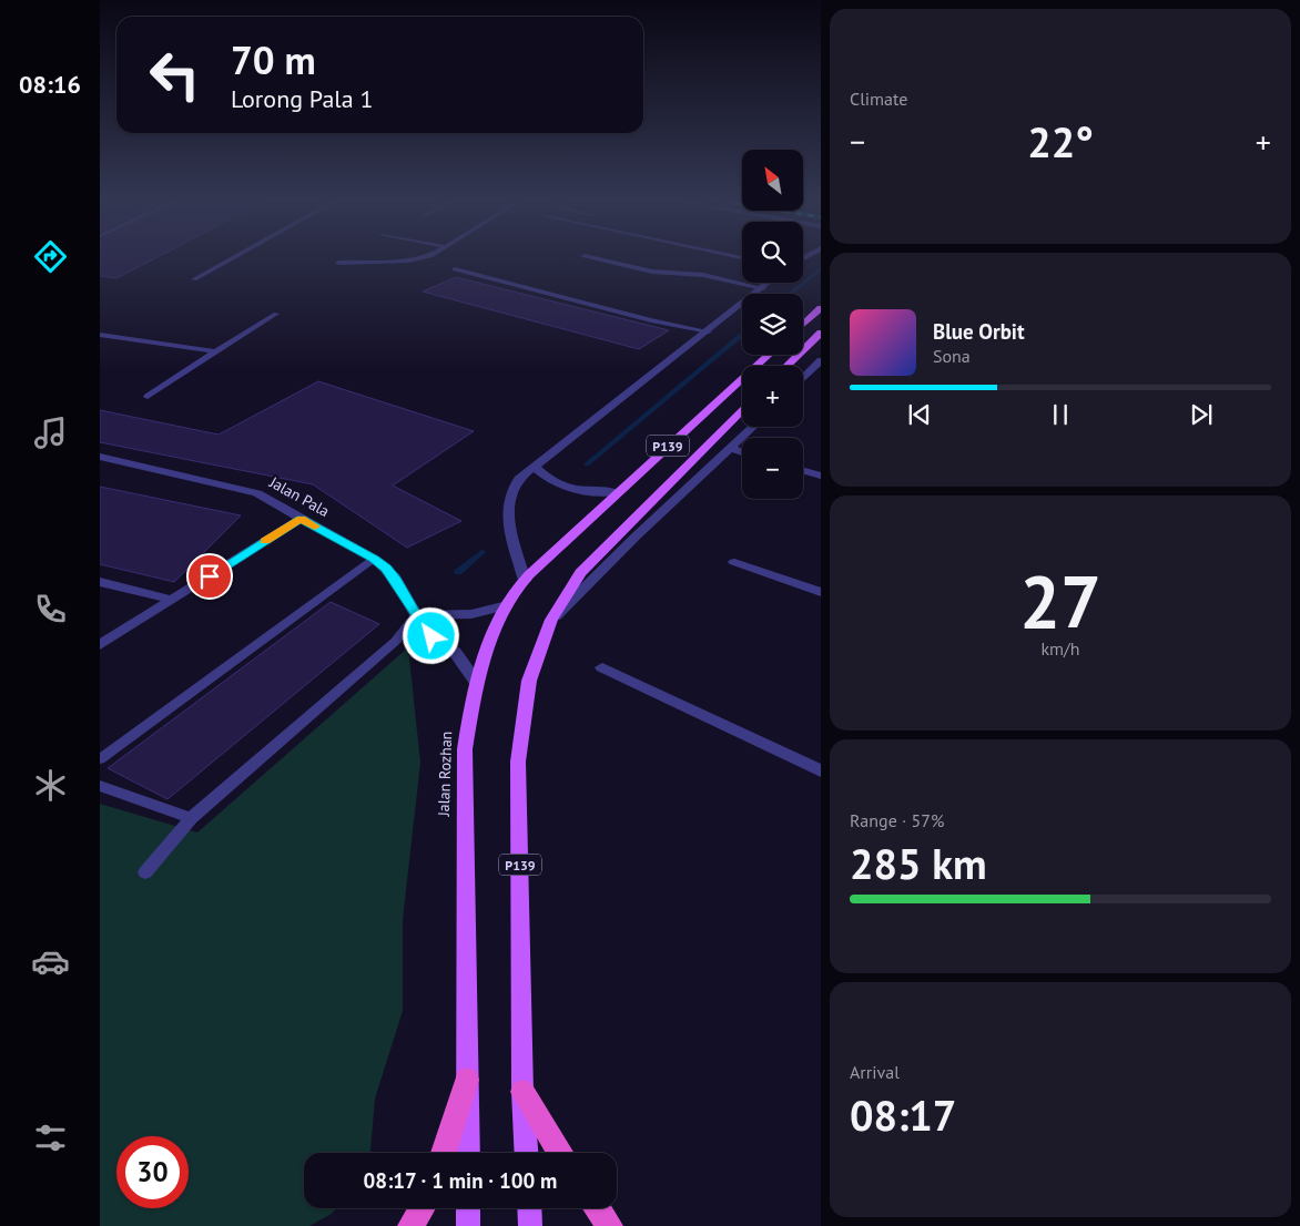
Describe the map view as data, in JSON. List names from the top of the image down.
{
  "streets": {
    "main road": ["P139", "Jalan Rozhan"],
    "street": ["Jalan Pala"]
  },
  "crossings": [
    ["Jalan Pala", "Jalan Rozhan"]
  ],
  "north": "top left",
  "page": {
    "tabs": "08:16",
    "tile": [
      "Climate",
      ["27", "km/h"],
      ["Range · 57%", "285 km"],
      ["Arrival", "08:17"]
    ],
    "turn": ["70 m", "Lorong Pala 1"],
    "heat": ["−", "22°", "+"],
    "map_buttons": ["+", "−"],
    "song": ["Blue Orbit", "Sona"],
    "limit": "30",
    "trip": "08:17 · 1 min · 100 m"
  }
}
